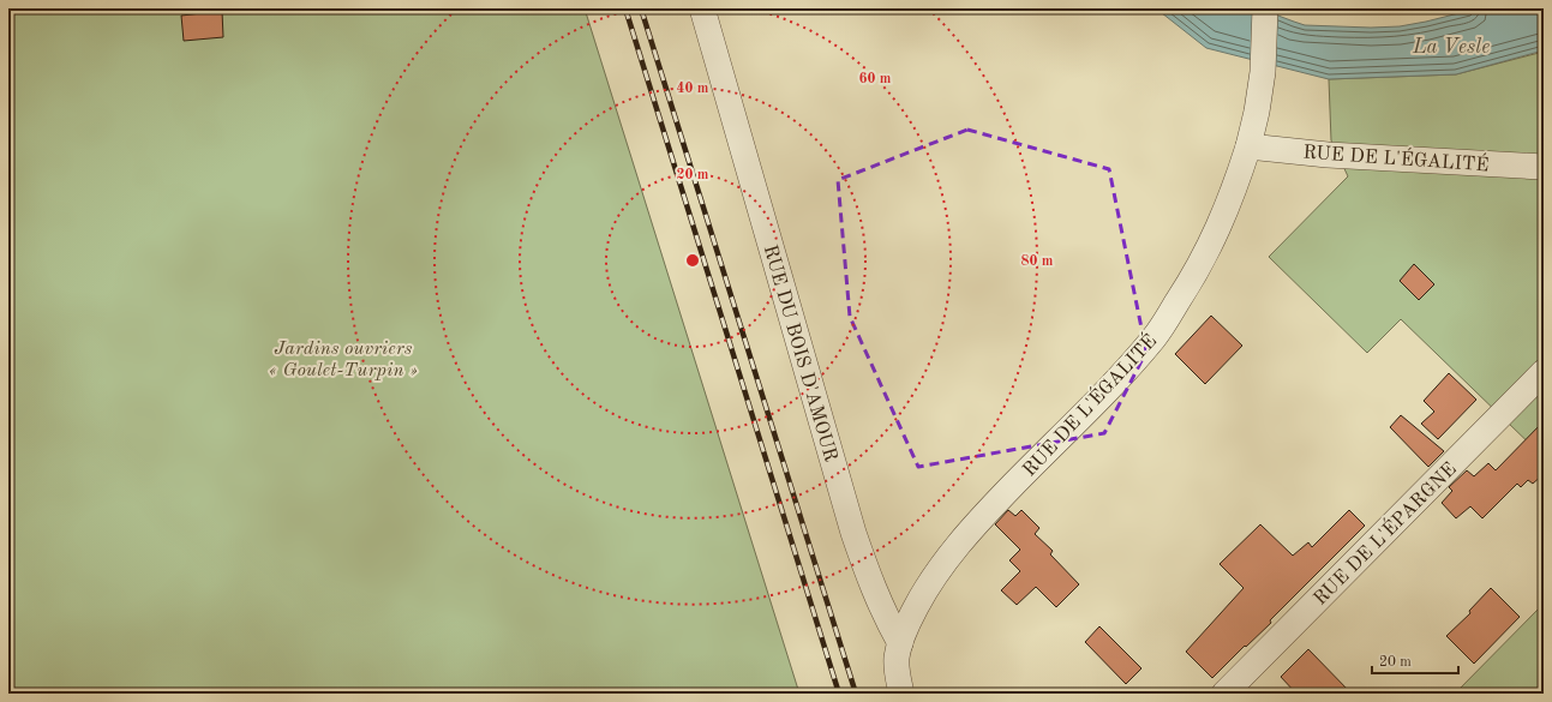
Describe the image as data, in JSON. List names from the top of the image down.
{
  "streets": {
    "street": ["RUE DE L'ÉGALITÉ", "RUE DU BOIS D'AMOUR", "RUE DE L'ÉPARGNE"]
  },
  "crossings": [
    ["RUE DE L'ÉGALITÉ", "RUE DU BOIS D'AMOUR"]
  ],
  "water": ["La Vesle"],
  "parks": ["Jardins ouvriers « Goulet-Turpin »"],
  "scale_bar": "20 m",
  "rings": [
    "60 m",
    "40 m",
    "20 m",
    "80 m"
  ]
}
